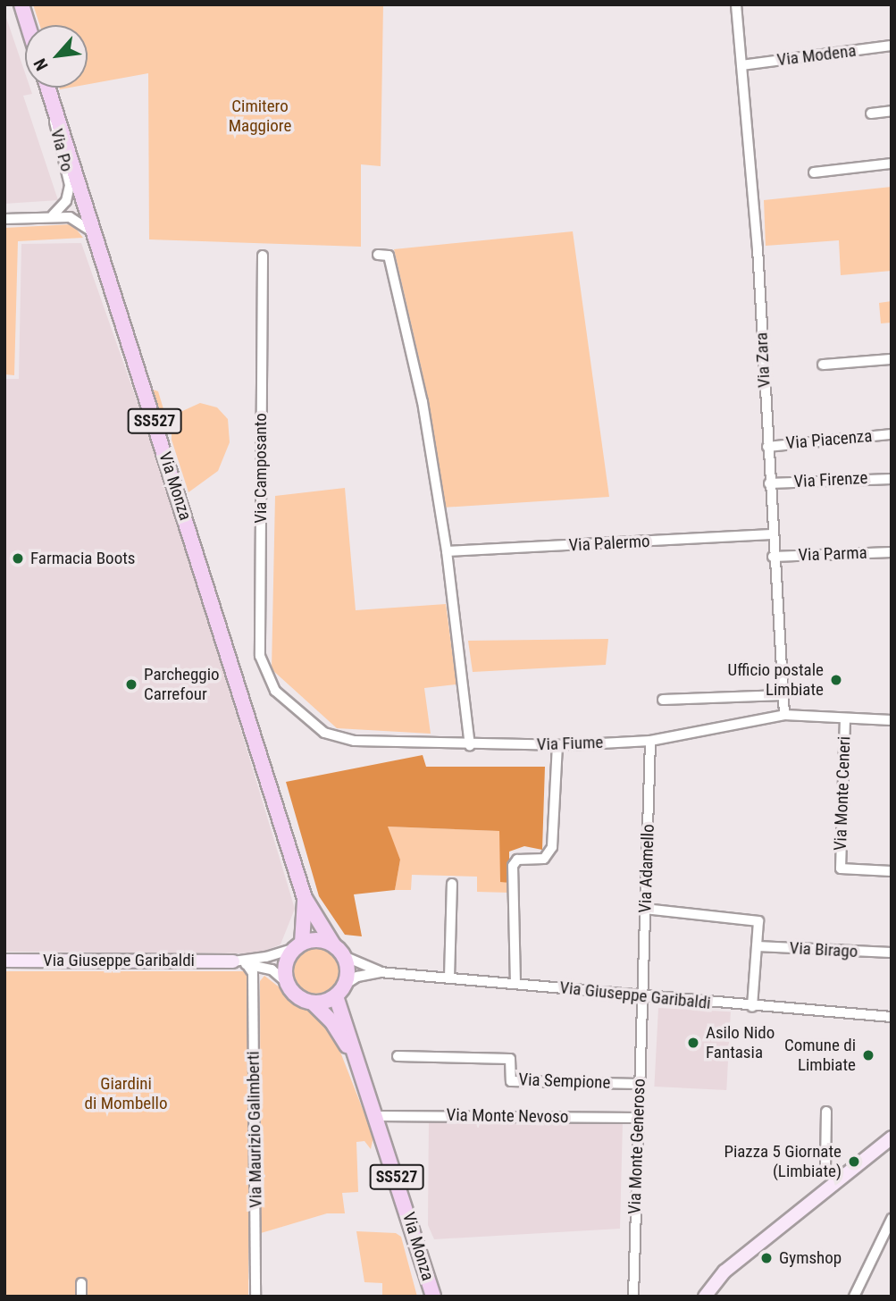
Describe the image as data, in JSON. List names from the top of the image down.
{
  "streets": {
    "main road": ["SS527", "Via Monza"],
    "street": [
      "Via Modena",
      "Via Po",
      "Via Zara",
      "Via Piacenza",
      "Via Camposanto",
      "Via Firenze",
      "Via Palermo",
      "Via Parma",
      "Via Fiume",
      "Via Monte Ceneri",
      "Via Adamello",
      "Via Birago",
      "Via Giuseppe Garibaldi",
      "Via Sempione",
      "Via Monte Nevoso",
      "Via Maurizio Galimberti",
      "Via Monte Generoso"
    ]
  },
  "crossings": [
    ["Via Modena", "Via Zara"],
    ["Via Po", "Via Monza"],
    ["Via Zara", "Via Piacenza"],
    ["Via Zara", "Via Firenze"],
    ["Via Zara", "Via Palermo"],
    ["Via Zara", "Via Parma"],
    ["Via Zara", "Via Fiume"],
    ["Via Camposanto", "Via Fiume"],
    ["Via Monza", "Via Giuseppe Garibaldi"],
    ["Via Monza", "Via Monte Nevoso"],
    ["Via Fiume", "Via Monte Ceneri"],
    ["Via Fiume", "Via Adamello"],
    ["Via Adamello", "Via Giuseppe Garibaldi"],
    ["Via Adamello", "Via Monte Generoso"],
    ["Via Giuseppe Garibaldi", "Via Maurizio Galimberti"],
    ["Via Giuseppe Garibaldi", "Via Monte Generoso"],
    ["Via Sempione", "Via Monte Generoso"],
    ["Via Monte Nevoso", "Via Monte Generoso"]
  ],
  "parks": ["Cimitero Maggiore", "Giardini di Mombello"],
  "places": [
    "Farmacia Boots",
    "Ufficio postale Limbiate",
    "Parcheggio Carrefour",
    "Asilo Nido Fantasia",
    "Comune di Limbiate",
    "Piazza 5 Giornate (Limbiate)",
    "Gymshop"
  ],
  "north": "bottom left"
}
